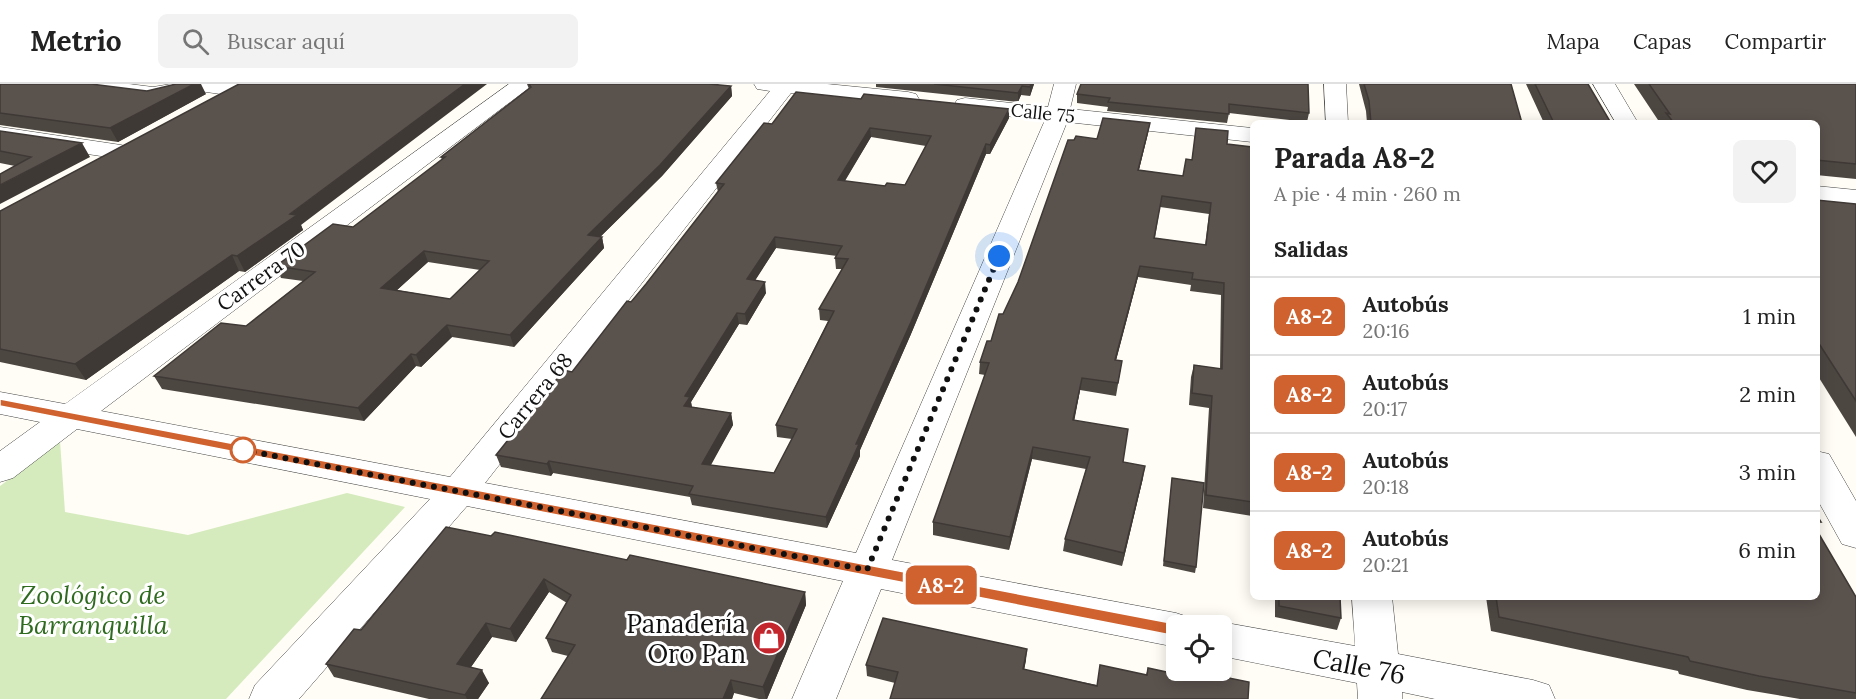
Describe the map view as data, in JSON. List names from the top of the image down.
{
  "streets": {
    "street": [
      "Calle 75",
      "Carrera 70",
      "Carrera 68",
      "Calle 76"
    ]
  },
  "crossings": [
    ["Calle 75", "Carrera 68"]
  ],
  "parks": ["Zoológico de Barranquilla"],
  "places": {
    "shop": ["Panadería Oro Pan"]
  },
  "lines": ["bus line A8-2"],
  "page": {
    "header": "Metrio",
    "search": "Buscar aquí",
    "nav": ["Mapa", "Capas", "Compartir"],
    "on_map": "A8-2",
    "heading": [
      ["Parada A8-2", "A pie · 4 min · 260 m"],
      "Salidas"
    ],
    "list": [
      {
        "mark": "A8-2",
        "name": "Autobús",
        "note": "20:16",
        "value": "1 min"
      },
      {
        "mark": "A8-2",
        "name": "Autobús",
        "note": "20:17",
        "value": "2 min"
      },
      {
        "mark": "A8-2",
        "name": "Autobús",
        "note": "20:18",
        "value": "3 min"
      },
      {
        "mark": "A8-2",
        "name": "Autobús",
        "note": "20:21",
        "value": "6 min"
      }
    ]
  }
}
